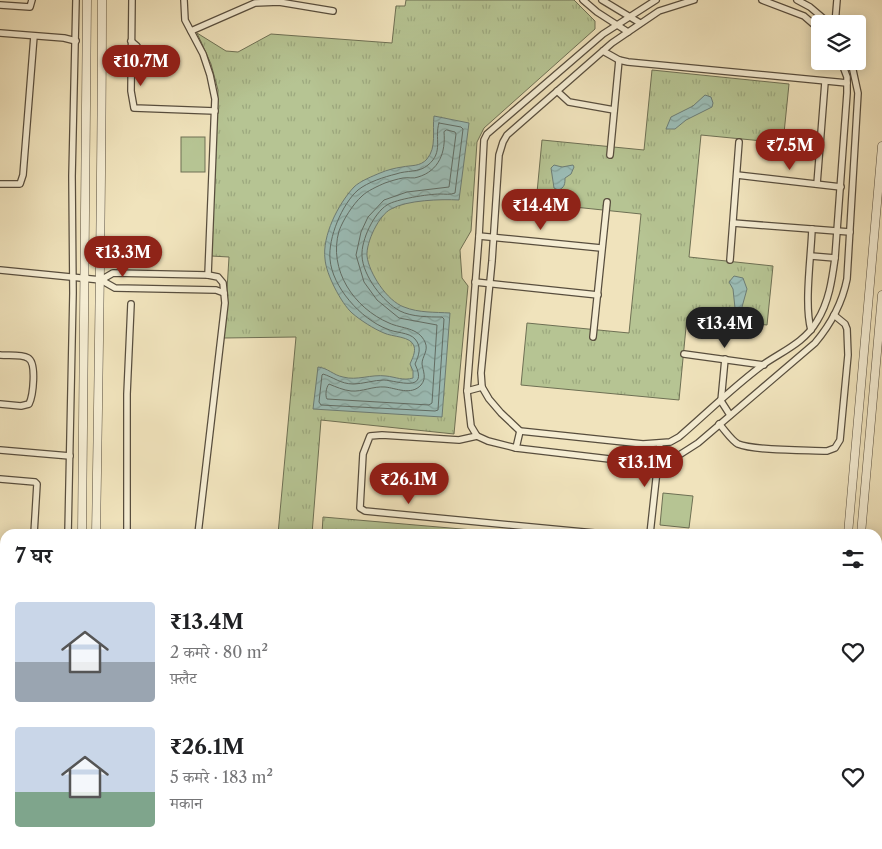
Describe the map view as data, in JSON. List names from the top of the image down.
{
  "page": {
    "price": [
      "₹10.7M",
      "₹7.5M",
      "₹14.4M",
      "₹13.3M",
      "₹13.4M",
      "₹13.1M",
      "₹26.1M"
    ],
    "heading": "7 घर",
    "list": [
      {
        "name": "₹13.4M",
        "note": "2 कमरे · 80 m² · फ़्लैट"
      },
      {
        "name": "₹26.1M",
        "note": "5 कमरे · 183 m² · मकान"
      }
    ]
  }
}
